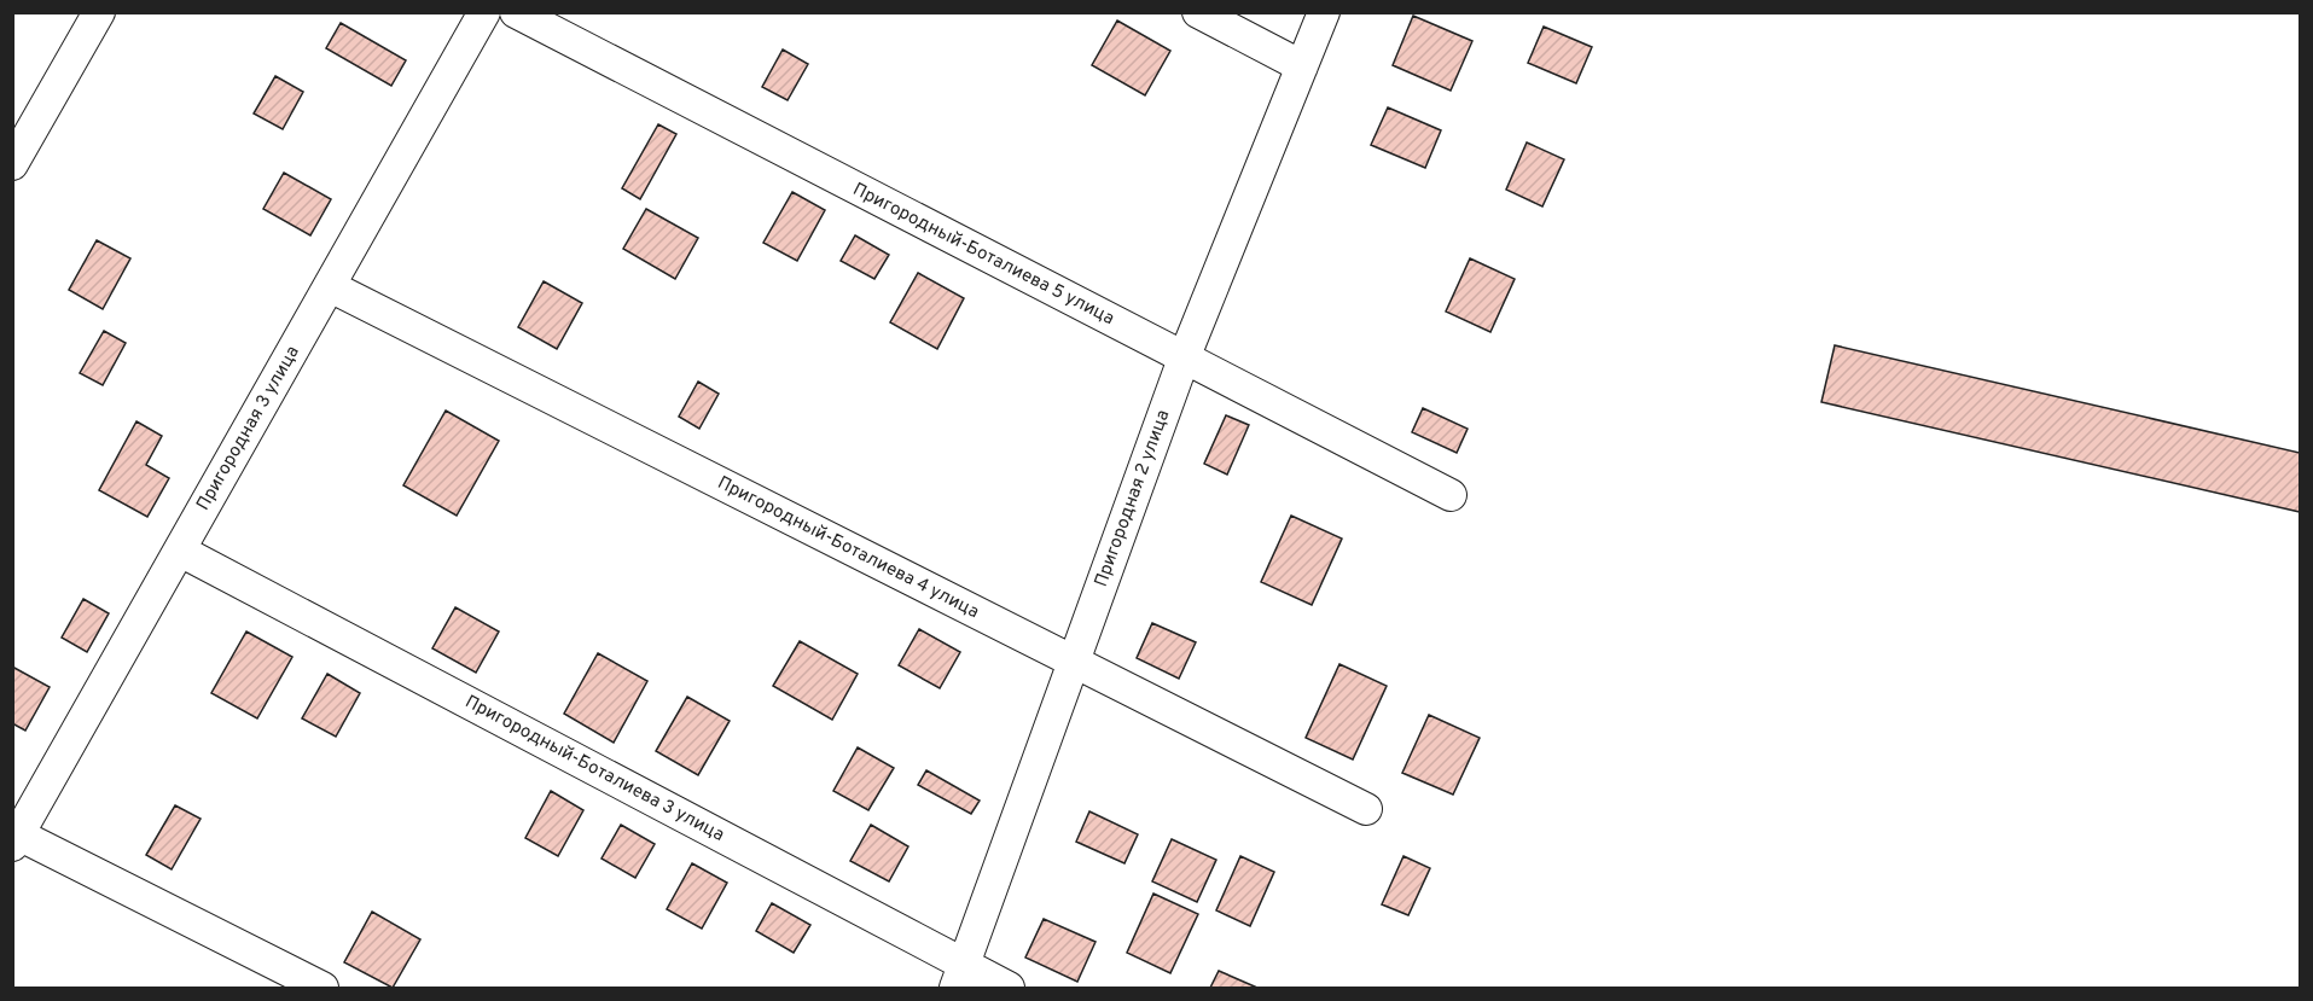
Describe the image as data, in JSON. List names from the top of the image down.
{
  "streets": {
    "street": [
      "Пригородный-Боталиева 5 улица",
      "Пригородная 3 улица",
      "Пригородная 2 улица",
      "Пригородный-Боталиева 4 улица",
      "Пригородный-Боталиева 3 улица"
    ]
  },
  "crossings": [
    ["Пригородный-Боталиева 5 улица", "Пригородная 2 улица"],
    ["Пригородная 3 улица", "Пригородный-Боталиева 4 улица"],
    ["Пригородная 3 улица", "Пригородный-Боталиева 3 улица"],
    ["Пригородная 2 улица", "Пригородный-Боталиева 4 улица"],
    ["Пригородная 2 улица", "Пригородный-Боталиева 3 улица"]
  ]
}
